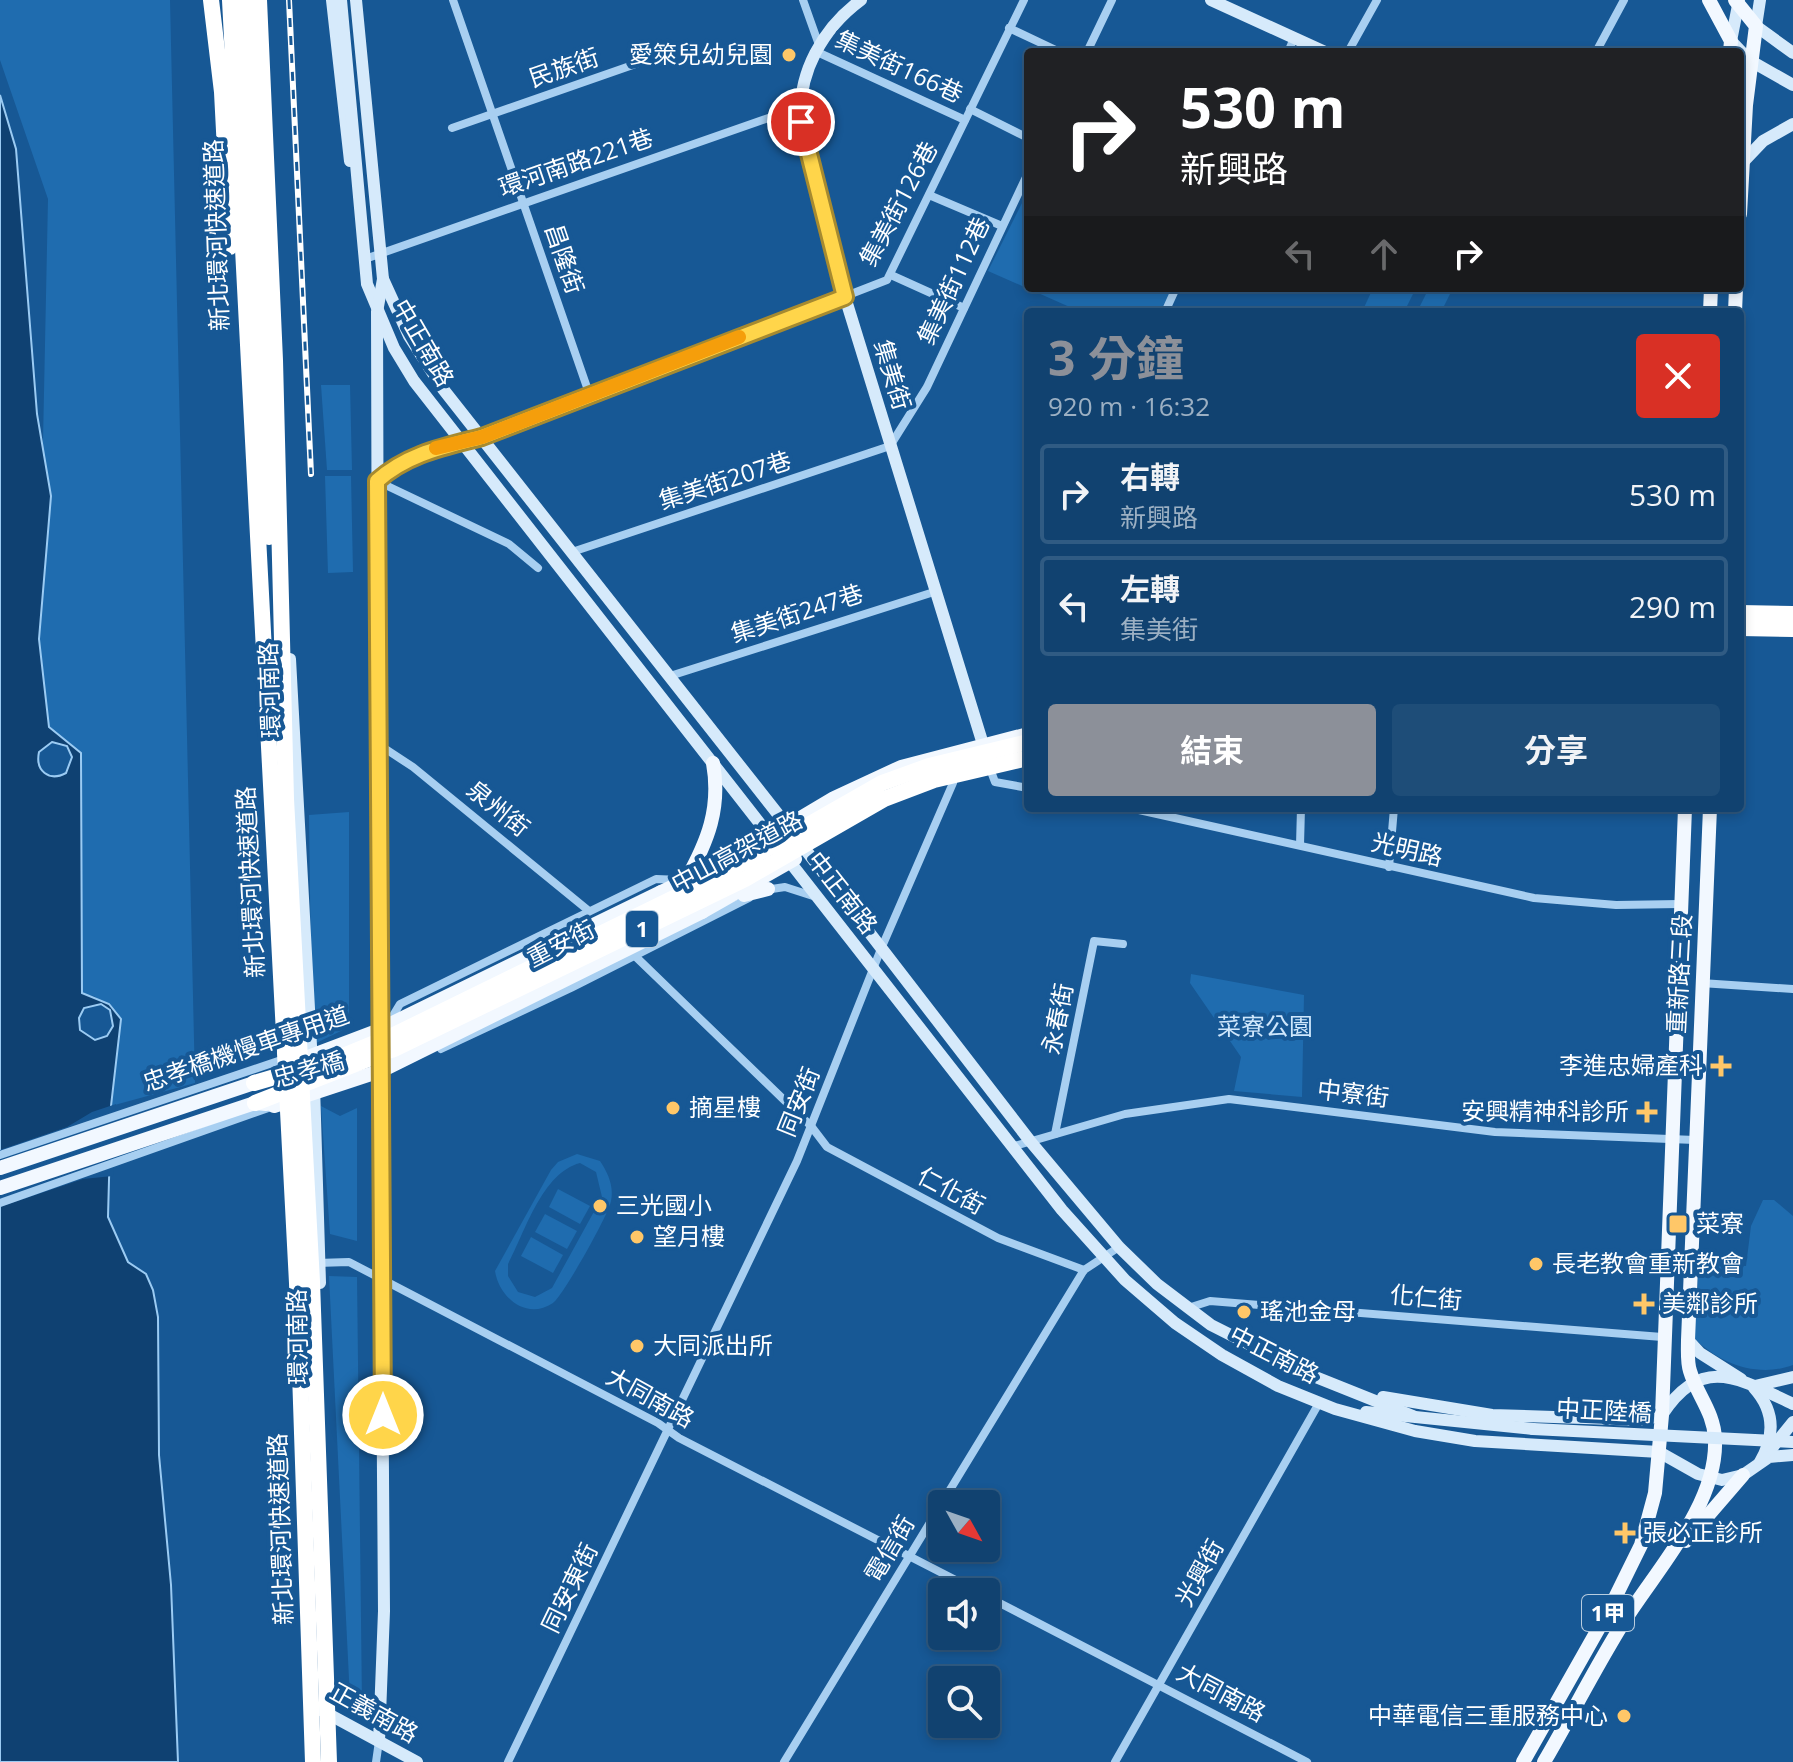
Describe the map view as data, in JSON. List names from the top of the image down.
{
  "streets": {
    "highway": ["新北環河快速道路", "中山高架道路", "1"],
    "main road": [
      "重安街",
      "重新路三段",
      "忠孝橋",
      "1甲"
    ],
    "street": [
      "集美街166巷",
      "民族街",
      "環河南路221巷",
      "集美街126巷",
      "昌隆街",
      "集美街112巷",
      "中正南路",
      "集美街",
      "集美街207巷",
      "集美街247巷",
      "環河南路",
      "泉州街",
      "光明路",
      "永春街",
      "忠孝橋機慢車專用道",
      "中寮街",
      "同安街",
      "仁化街",
      "化仁街",
      "大同南路",
      "中正陸橋",
      "電信街",
      "光興街",
      "同安東街",
      "正義南路"
    ]
  },
  "crossings": [
    ["集美街166巷", "集美街126巷"],
    ["集美街166巷", "集美街"],
    ["民族街", "昌隆街"],
    ["環河南路221巷", "昌隆街"],
    ["環河南路221巷", "中正南路"],
    ["環河南路221巷", "集美街"],
    ["集美街126巷", "昌隆街"],
    ["集美街126巷", "中正南路"],
    ["集美街126巷", "集美街"],
    ["新北環河快速道路", "環河南路"],
    ["集美街112巷", "集美街"],
    ["集美街112巷", "集美街207巷"],
    ["中正南路", "集美街207巷"],
    ["中正南路", "集美街247巷"],
    ["中正南路", "重安街"],
    ["中正南路", "重新路三段"],
    ["中正南路", "中寮街"],
    ["中正南路", "同安街"],
    ["中正南路", "化仁街"],
    ["中正南路", "中正陸橋"],
    ["中正南路", "電信街"],
    ["中正南路", "光興街"],
    ["集美街", "集美街207巷"],
    ["集美街", "集美街247巷"],
    ["集美街", "重安街"],
    ["環河南路", "重安街"],
    ["環河南路", "大同南路"],
    ["環河南路", "正義南路"],
    ["泉州街", "重安街"],
    ["光明路", "重新路三段"],
    ["中山高架道路", "忠孝橋"],
    ["重安街", "忠孝橋"],
    ["重安街", "同安街"],
    ["重新路三段", "中寮街"],
    ["重新路三段", "化仁街"],
    ["永春街", "中寮街"],
    ["忠孝橋機慢車專用道", "忠孝橋"],
    ["同安街", "仁化街"],
    ["同安街", "大同南路"],
    ["同安街", "同安東街"],
    ["仁化街", "電信街"],
    ["大同南路", "電信街"],
    ["大同南路", "光興街"],
    ["大同南路", "同安東街"]
  ],
  "parks": ["菜寮公園"],
  "places": {
    "other": [
      "愛箂兒幼兒園",
      "摘星樓",
      "三光國小",
      "望月樓",
      "長老教會重新教會",
      "瑤池金母",
      "大同派出所",
      "中華電信三重服務中心"
    ],
    "health": [
      "李進忠婦產科",
      "安興精神科診所",
      "美鄰診所",
      "張必正診所"
    ],
    "transit": ["菜寮"]
  },
  "north": "bottom right",
  "page": {
    "turn": ["530 m", "新興路"],
    "heading": ["3 分鐘", "920 m · 16:32"],
    "list": [
      {
        "name": "右轉",
        "note": "新興路",
        "value": "530 m"
      },
      {
        "name": "左轉",
        "note": "集美街",
        "value": "290 m"
      }
    ],
    "buttons": ["結束", "分享"]
  }
}
